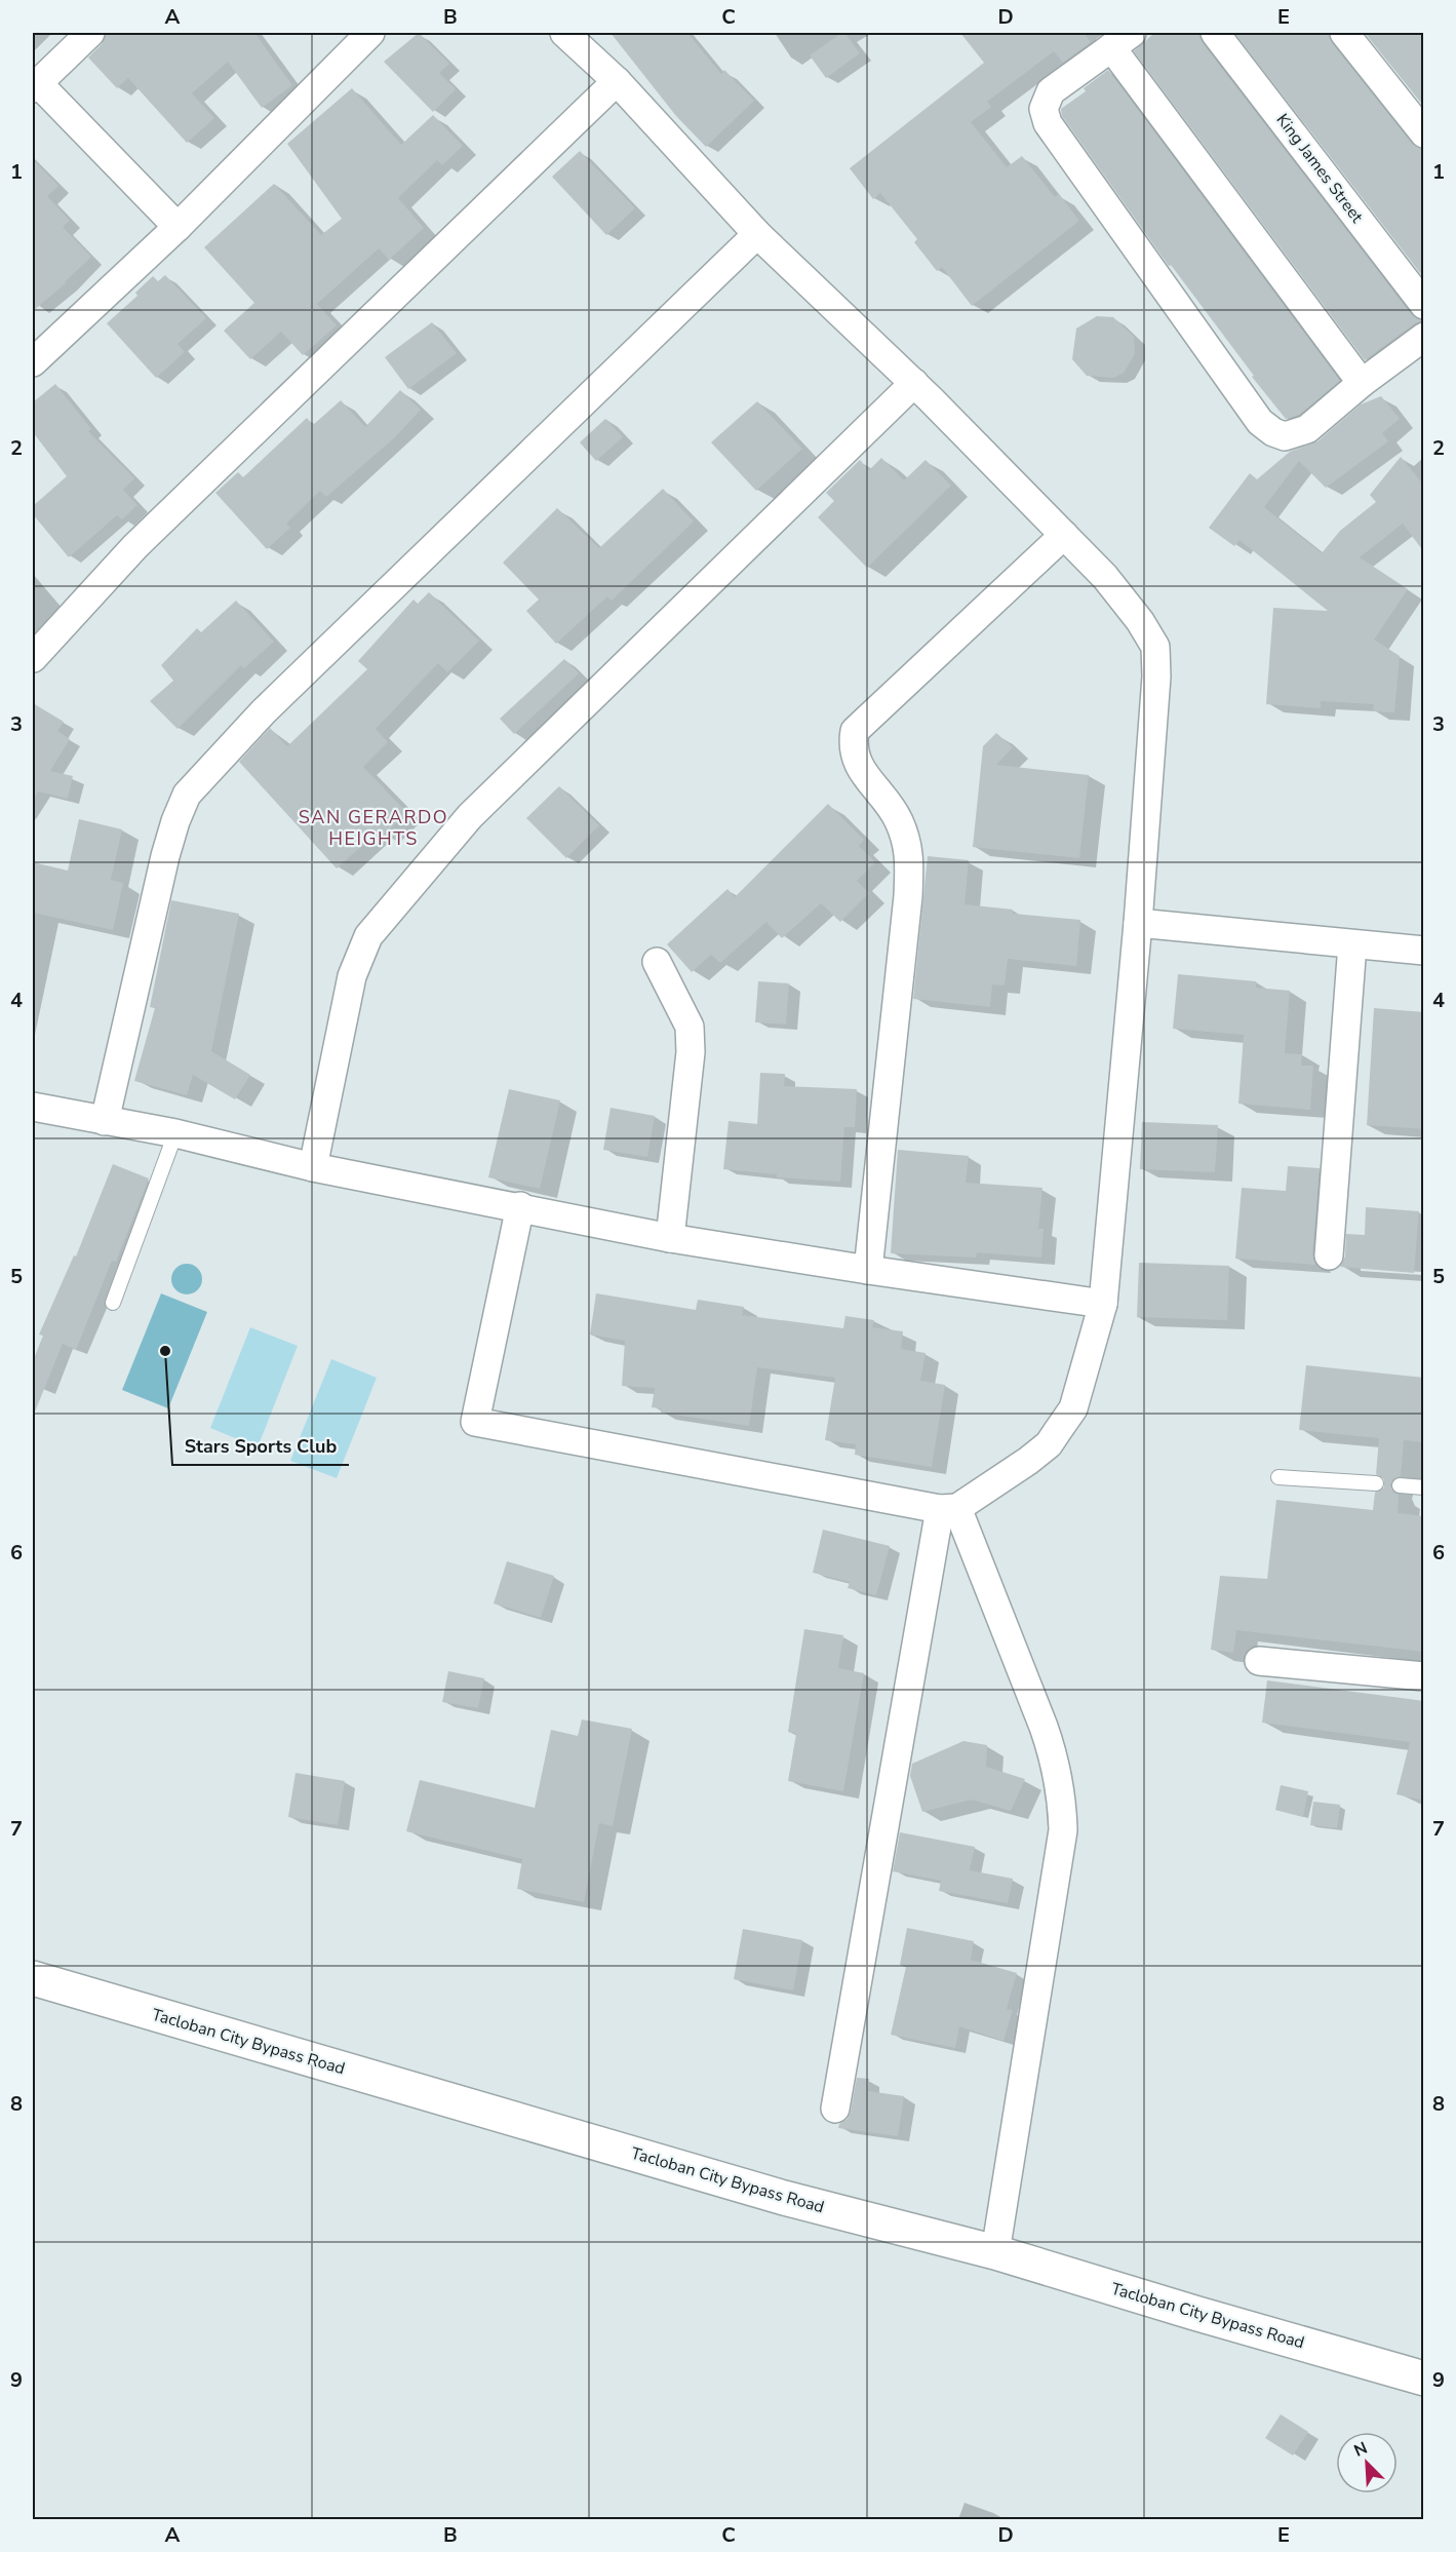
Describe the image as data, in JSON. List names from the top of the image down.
{
  "streets": {
    "highway": ["Tacloban City Bypass Road"],
    "street": ["King James Street"]
  },
  "districts": ["SAN GERARDO HEIGHTS"],
  "places": ["Stars Sports Club"],
  "north": "top left",
  "grid": {
    "columns": [
      "A",
      "B",
      "C",
      "D",
      "E"
    ],
    "rows": [
      "1",
      "2",
      "3",
      "4",
      "5",
      "6",
      "7",
      "8",
      "9"
    ]
  }
}
